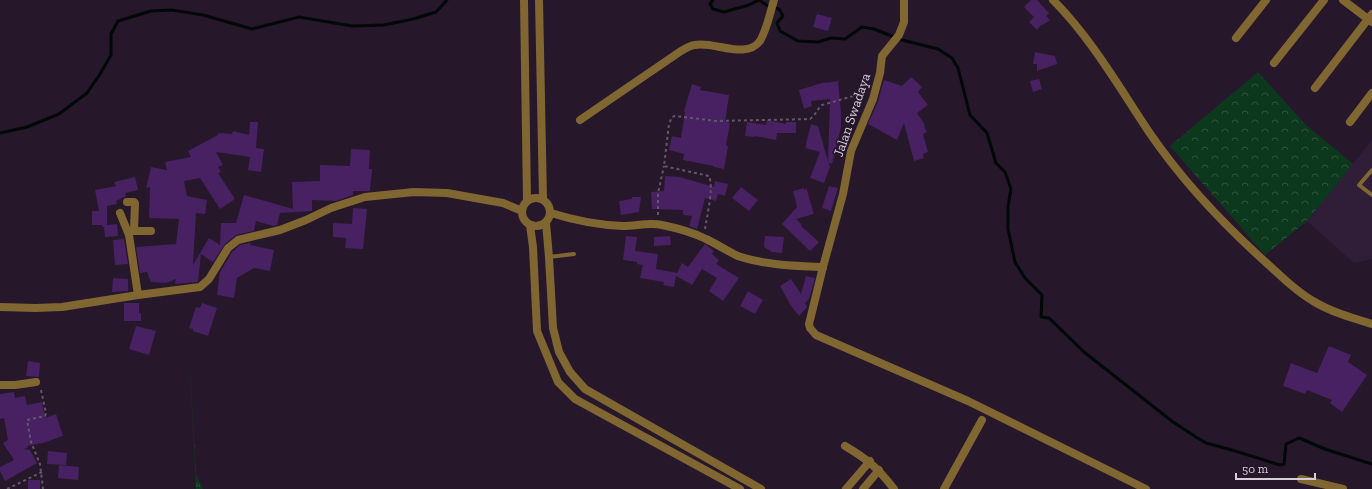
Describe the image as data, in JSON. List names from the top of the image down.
{
  "streets": {
    "street": ["Jalan Swadaya"]
  },
  "scale_bar": "50 m"
}
